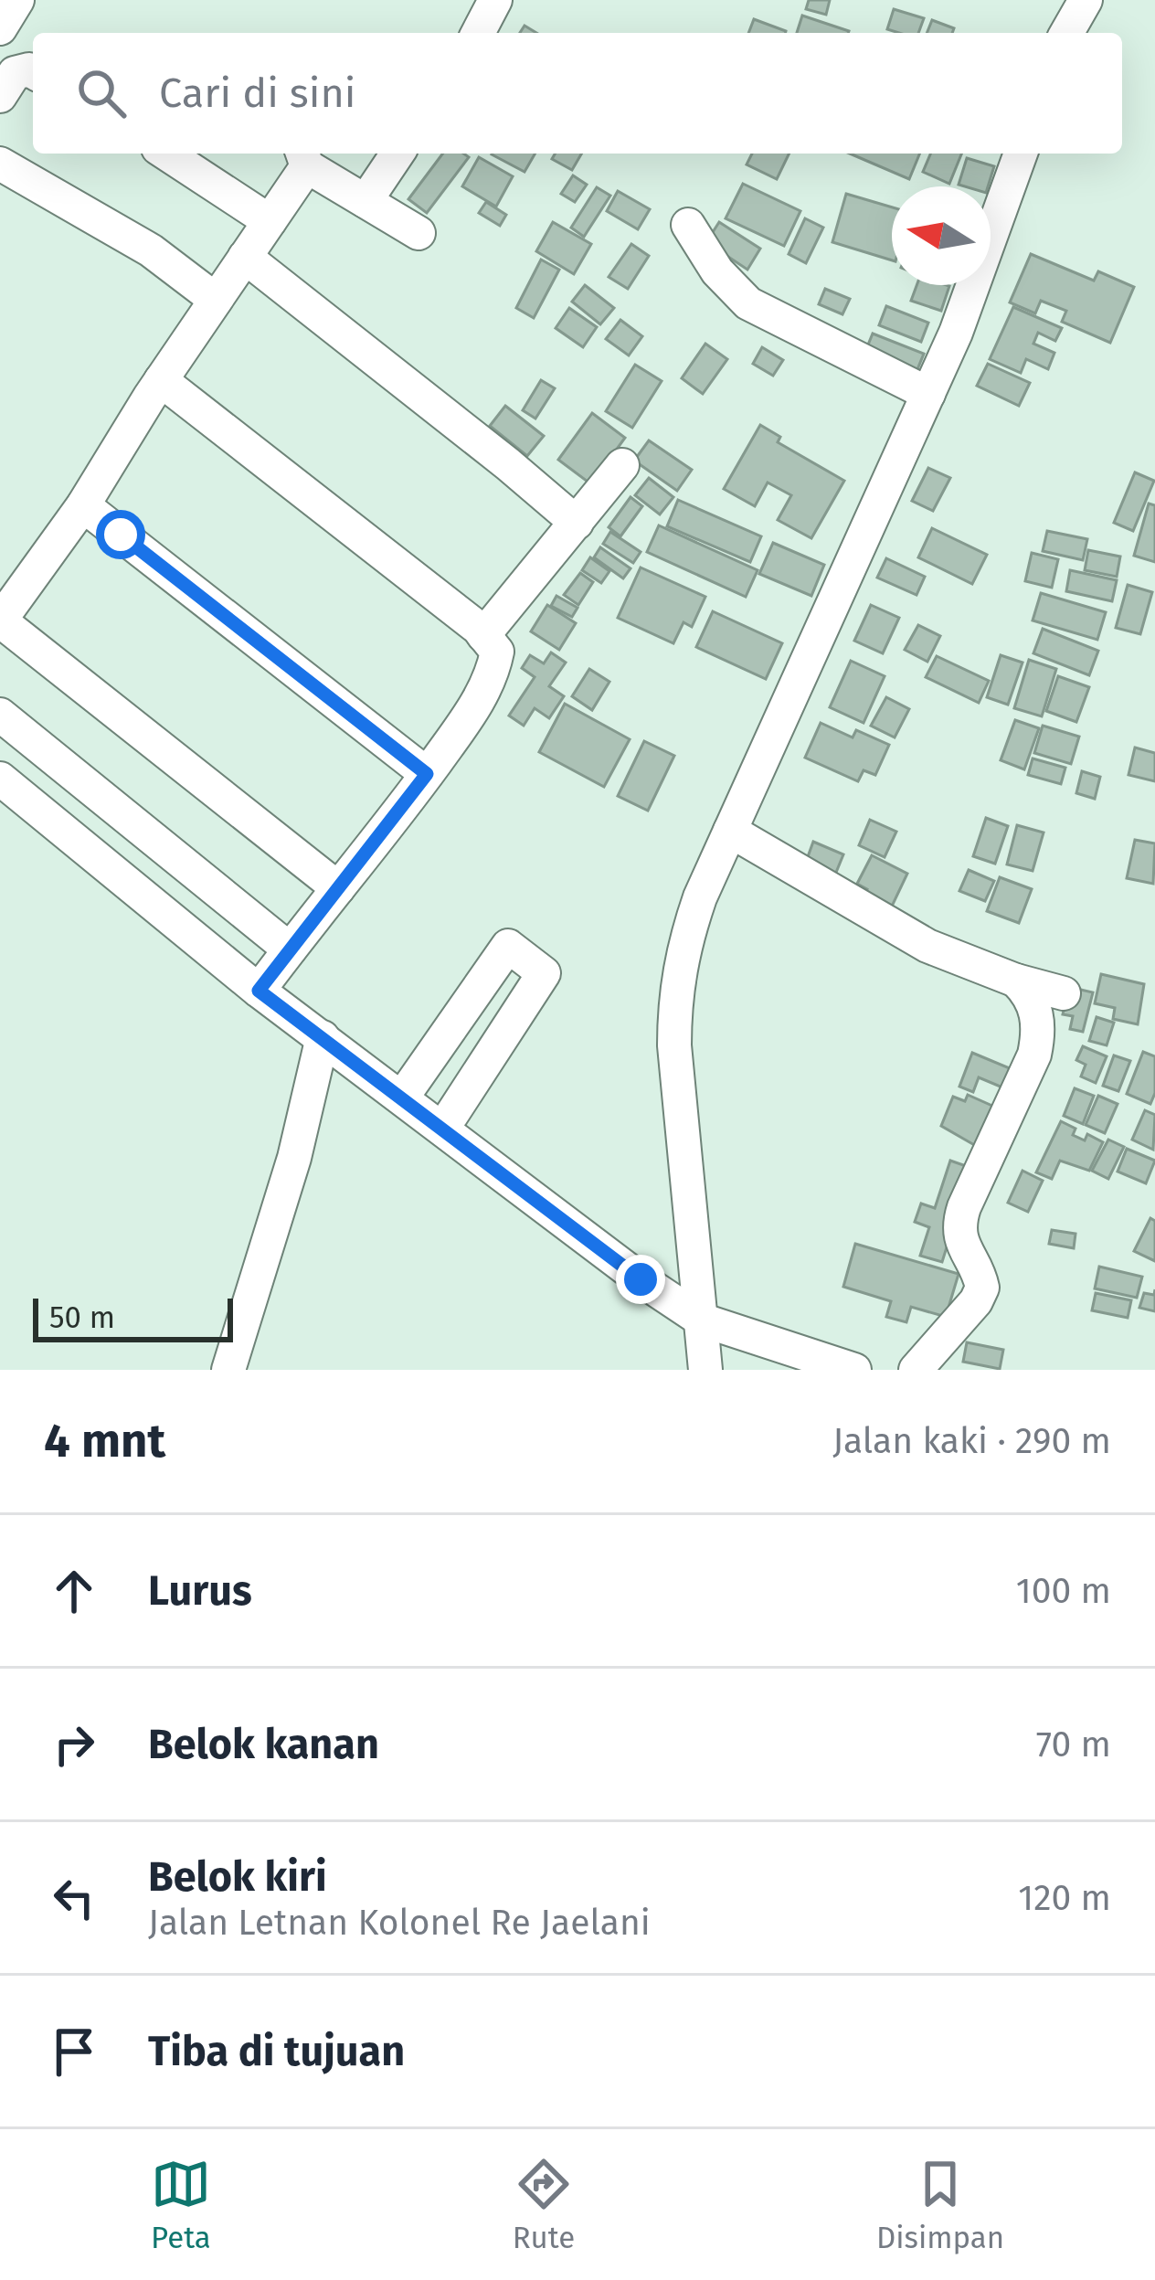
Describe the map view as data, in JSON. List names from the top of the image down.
{
  "scale_bar": "50 m",
  "north": "left",
  "page": {
    "search": "Cari di sini",
    "scale": "50 m",
    "heading": ["4 mnt", "Jalan kaki · 290 m"],
    "list": [
      ["Lurus", "100 m"],
      ["Belok kanan", "70 m"],
      ["Belok kiri", "Jalan Letnan Kolonel Re Jaelani", "120 m"],
      "Tiba di tujuan"
    ],
    "nav": ["Peta", "Rute", "Disimpan"]
  }
}
